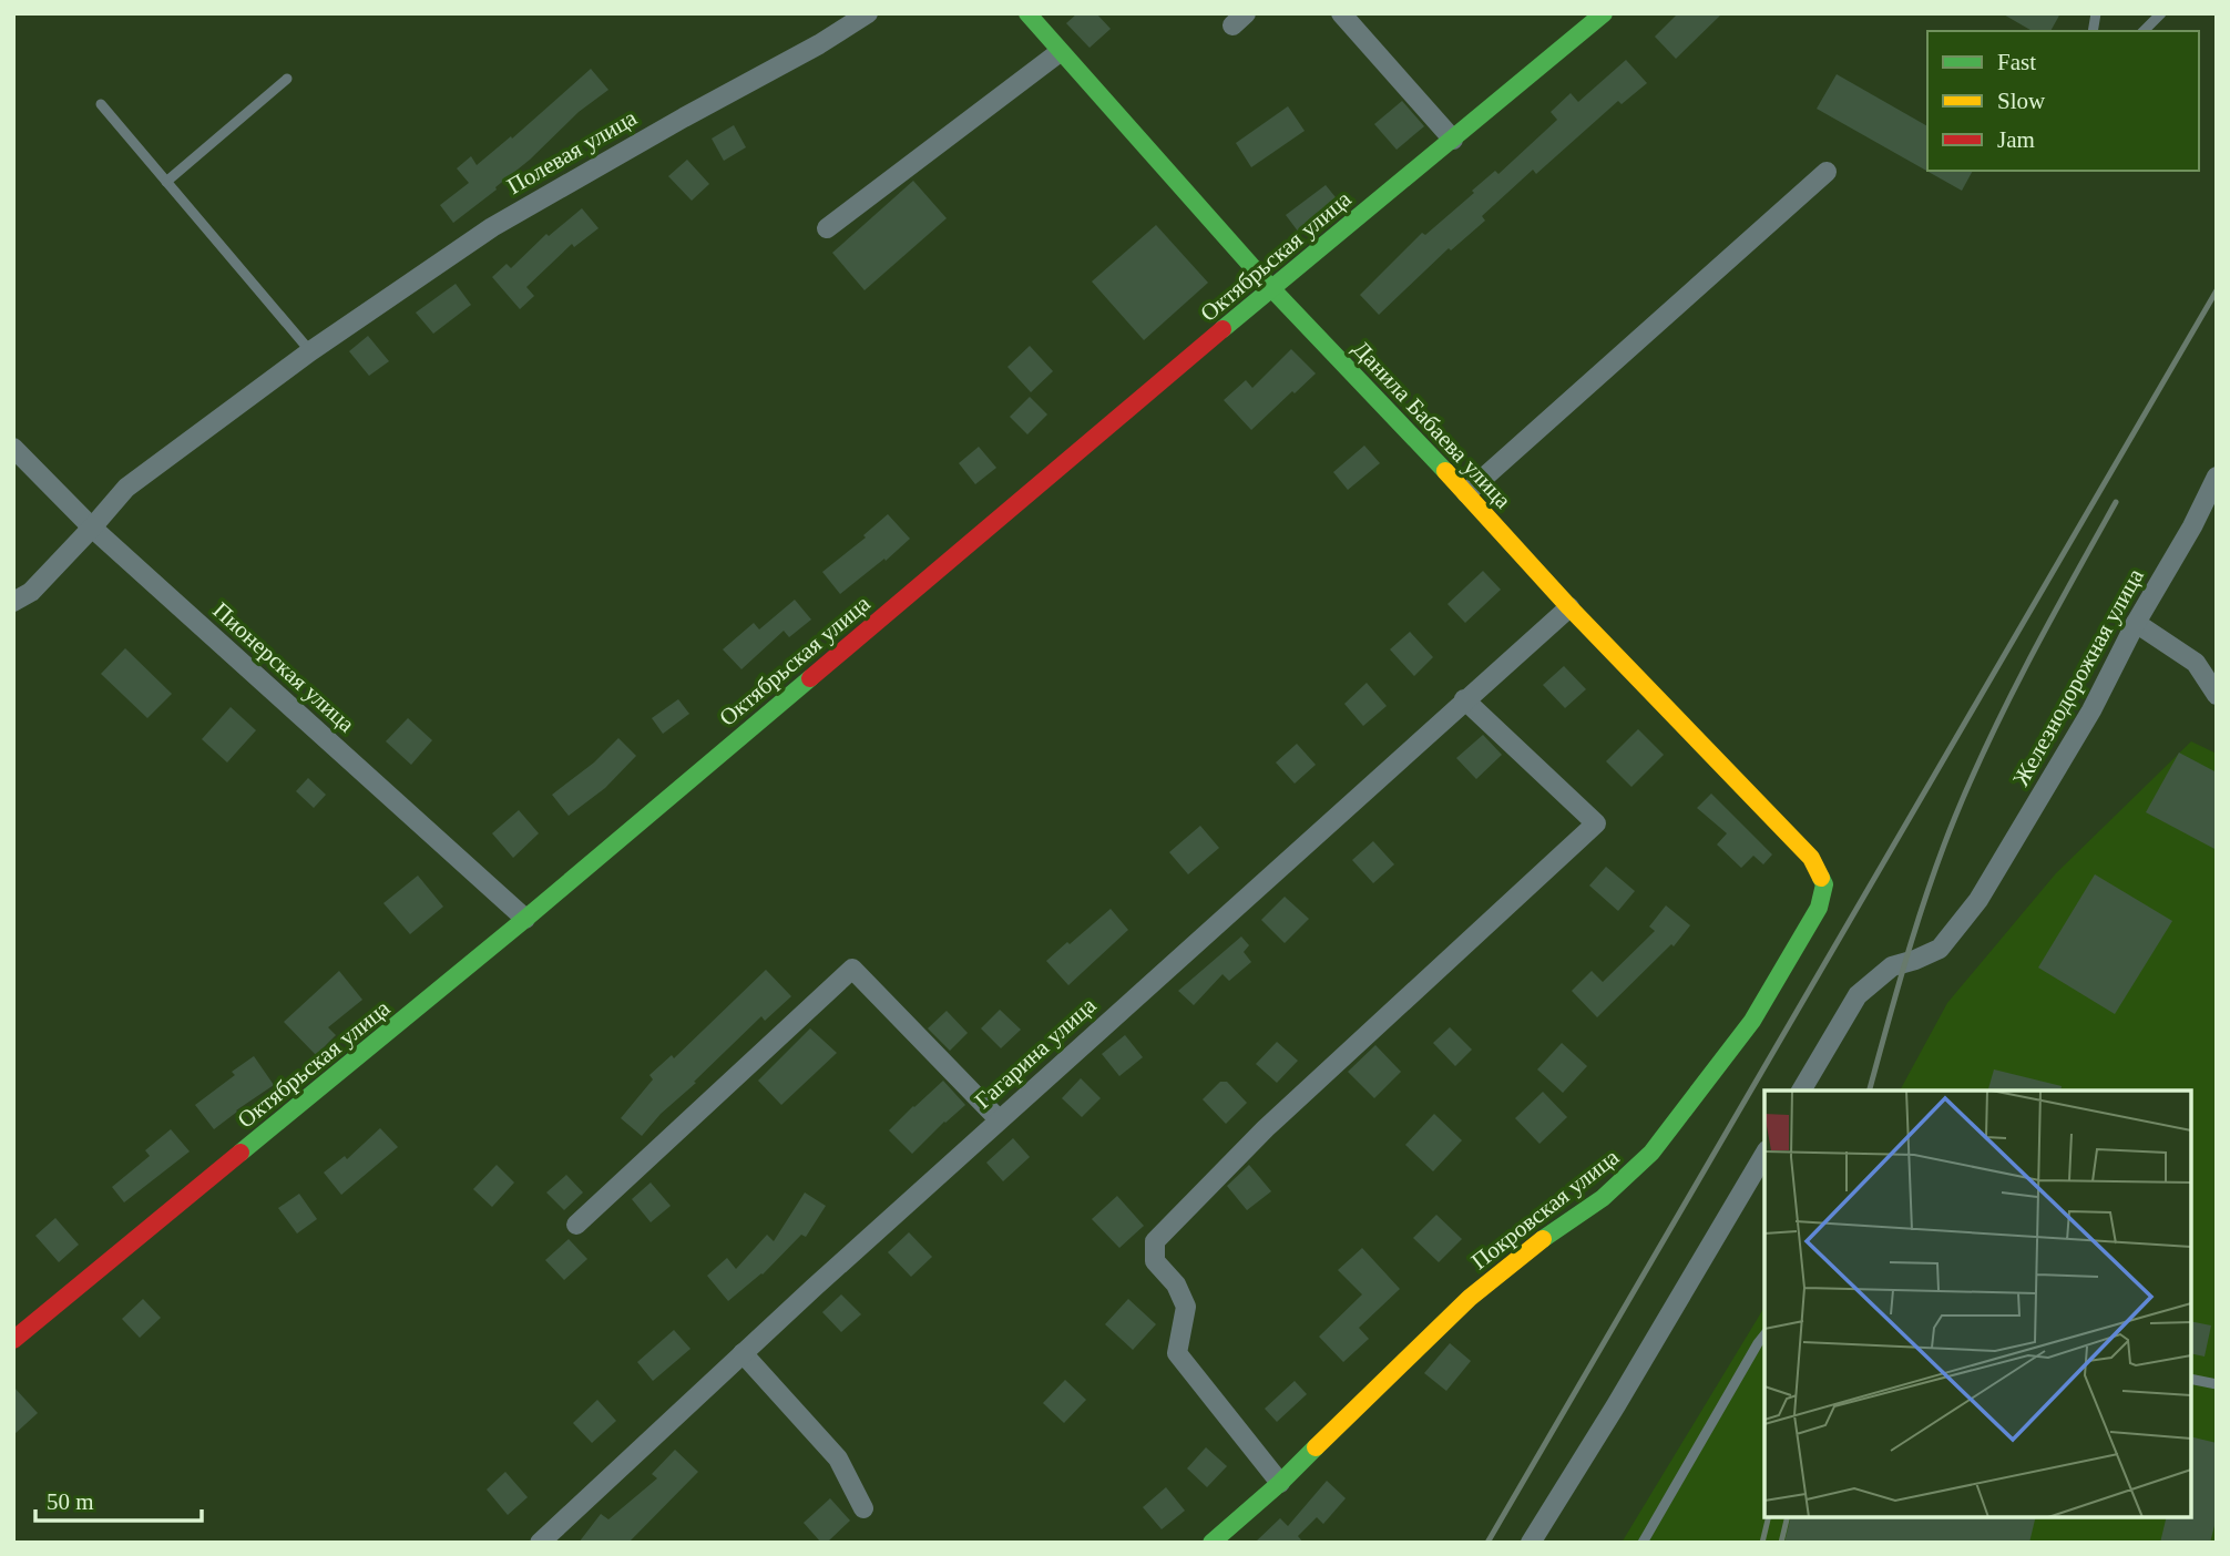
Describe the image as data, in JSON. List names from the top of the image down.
{
  "streets": {
    "street": [
      "Полевая улица",
      "Октябрьская улица",
      "Данила Бабаева улица",
      "Пионерская улица",
      "Железнодорожная улица",
      "Гагарина улица",
      "Покровская улица"
    ]
  },
  "crossings": [
    ["Полевая улица", "Пионерская улица"],
    ["Октябрьская улица", "Данила Бабаева улица"],
    ["Октябрьская улица", "Пионерская улица"],
    ["Данила Бабаева улица", "Гагарина улица"],
    ["Данила Бабаева улица", "Покровская улица"]
  ],
  "legend": ["Fast", "Slow", "Jam"],
  "scale_bar": "50 m"
}
